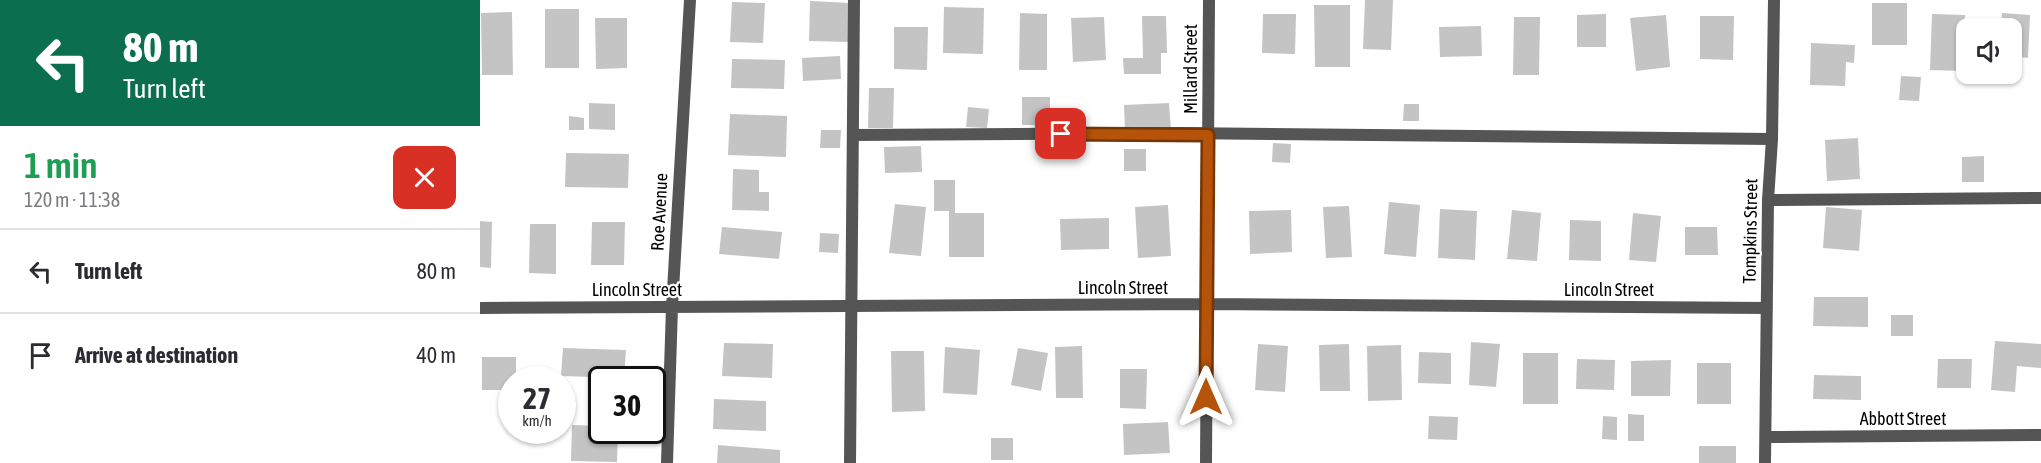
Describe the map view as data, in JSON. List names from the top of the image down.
{
  "streets": {
    "street": [
      "Millard Street",
      "Roe Avenue",
      "Tompkins Street",
      "Lincoln Street",
      "Abbott Street"
    ]
  },
  "crossings": [
    ["Millard Street", "Lincoln Street"],
    ["Roe Avenue", "Lincoln Street"],
    ["Tompkins Street", "Lincoln Street"],
    ["Tompkins Street", "Abbott Street"]
  ],
  "page": {
    "turn": ["80 m", "Turn left"],
    "heading": ["1 min", "120 m · 11:38"],
    "list": [
      {
        "name": "Turn left",
        "value": "80 m"
      },
      {
        "name": "Arrive at destination",
        "value": "40 m"
      }
    ],
    "speed": "27 km/h",
    "limit": "30"
  }
}
